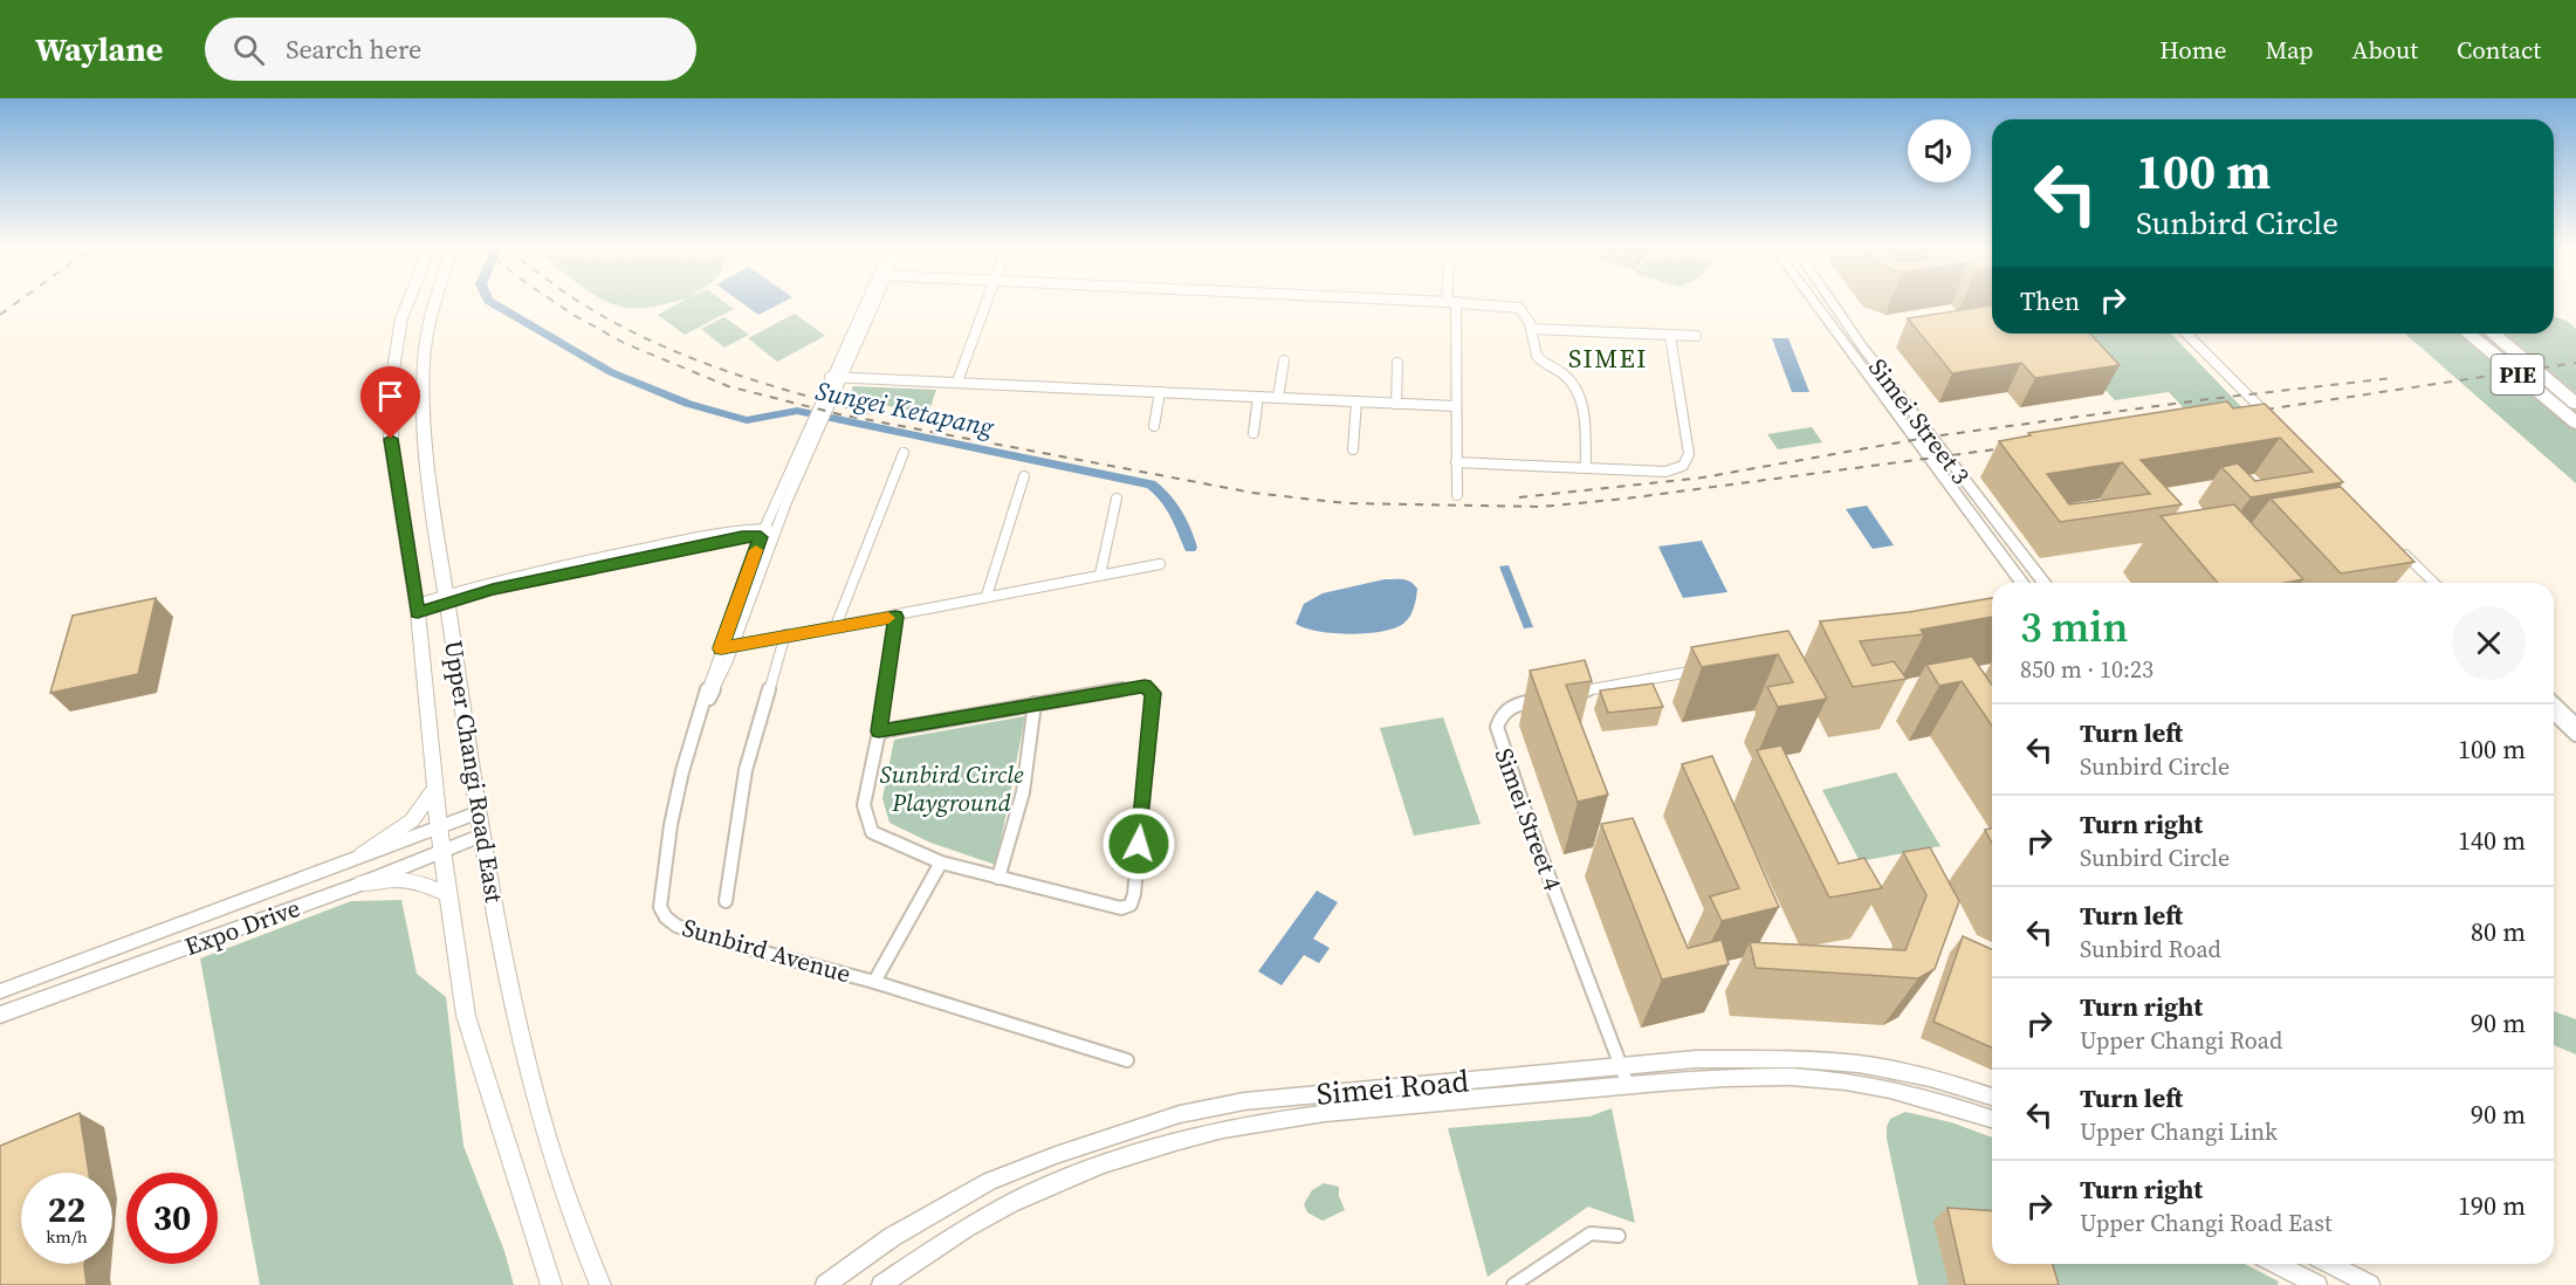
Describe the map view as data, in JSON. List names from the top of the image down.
{
  "streets": {
    "highway": ["PIE"],
    "main road": [
      "Simei Street 3",
      "Upper Changi Road East",
      "Expo Drive",
      "Simei Road"
    ],
    "street": ["Simei Street 4", "Sunbird Avenue"]
  },
  "crossings": [
    ["Upper Changi Road East", "Expo Drive"],
    ["Simei Street 4", "Simei Road"]
  ],
  "districts": ["SIMEI"],
  "water": ["Sungei Ketapang"],
  "parks": ["Sunbird Circle Playground"],
  "page": {
    "header": "Waylane",
    "search": "Search here",
    "nav": [
      "Home",
      "Map",
      "About",
      "Contact"
    ],
    "turn": ["100 m", "Sunbird Circle"],
    "then": "Then",
    "heading": ["3 min", "850 m · 10:23"],
    "list": [
      {
        "name": "Turn left",
        "note": "Sunbird Circle",
        "value": "100 m"
      },
      {
        "name": "Turn right",
        "note": "Sunbird Circle",
        "value": "140 m"
      },
      {
        "name": "Turn left",
        "note": "Sunbird Road",
        "value": "80 m"
      },
      {
        "name": "Turn right",
        "note": "Upper Changi Road",
        "value": "90 m"
      },
      {
        "name": "Turn left",
        "note": "Upper Changi Link",
        "value": "90 m"
      },
      {
        "name": "Turn right",
        "note": "Upper Changi Road East",
        "value": "190 m"
      }
    ],
    "speed": "22 km/h",
    "limit": "30"
  }
}
